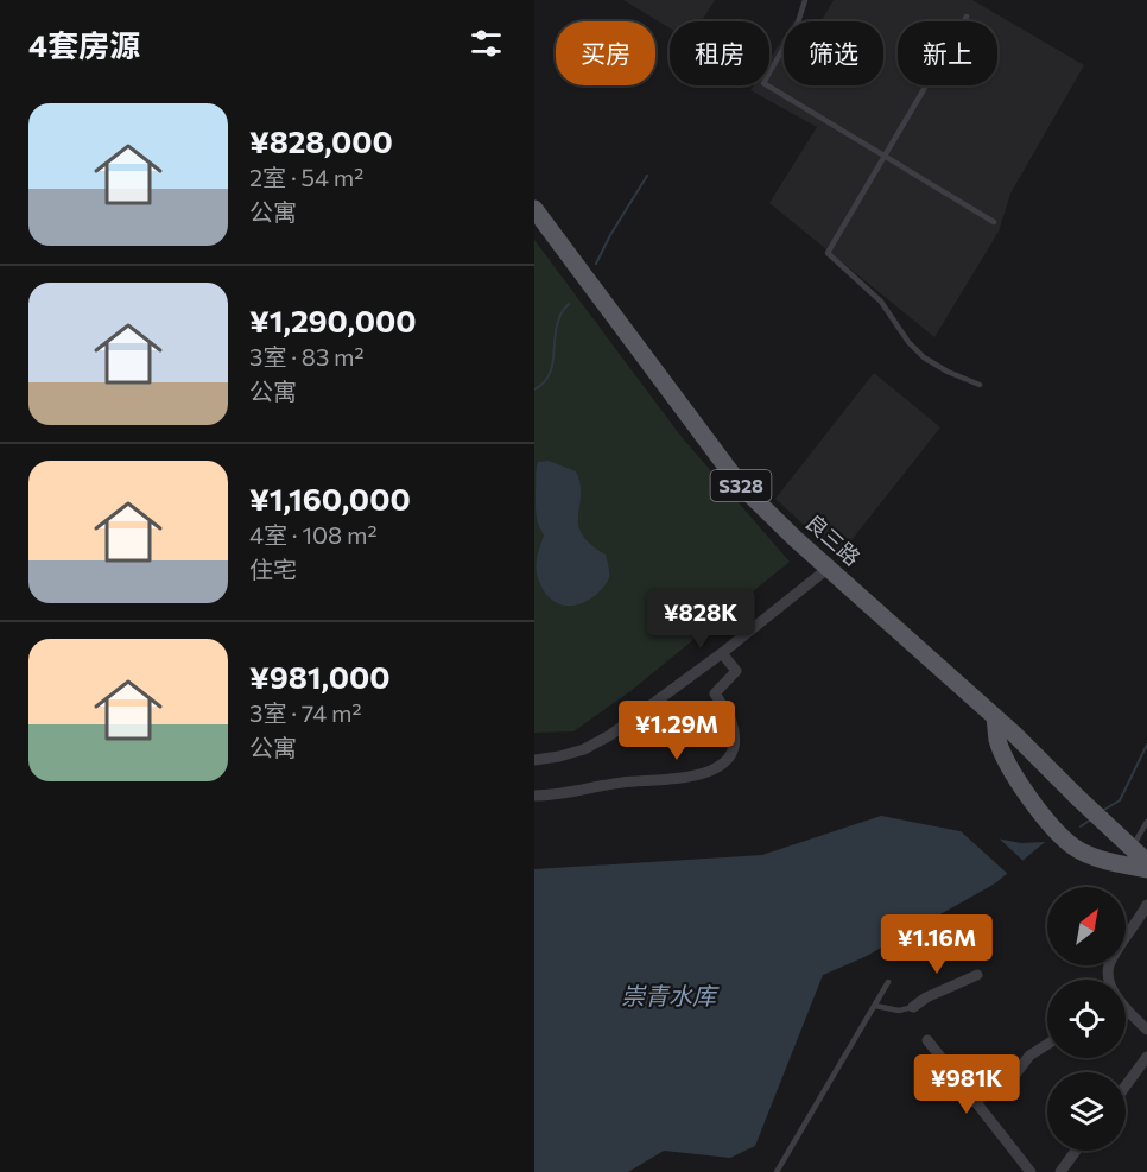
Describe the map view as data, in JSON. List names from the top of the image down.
{
  "streets": {
    "main road": ["S328", "良三路"]
  },
  "water": ["崇青水库"],
  "north": "top right",
  "page": {
    "heading": "4套房源",
    "chip": [
      "买房",
      "租房",
      "筛选",
      "新上"
    ],
    "list": [
      {
        "name": "¥828,000",
        "note": "2室 · 54 m² · 公寓"
      },
      {
        "name": "¥1,290,000",
        "note": "3室 · 83 m² · 公寓"
      },
      {
        "name": "¥1,160,000",
        "note": "4室 · 108 m² · 住宅"
      },
      {
        "name": "¥981,000",
        "note": "3室 · 74 m² · 公寓"
      }
    ],
    "price": [
      "¥828K",
      "¥1.29M",
      "¥1.16M",
      "¥981K"
    ]
  }
}
